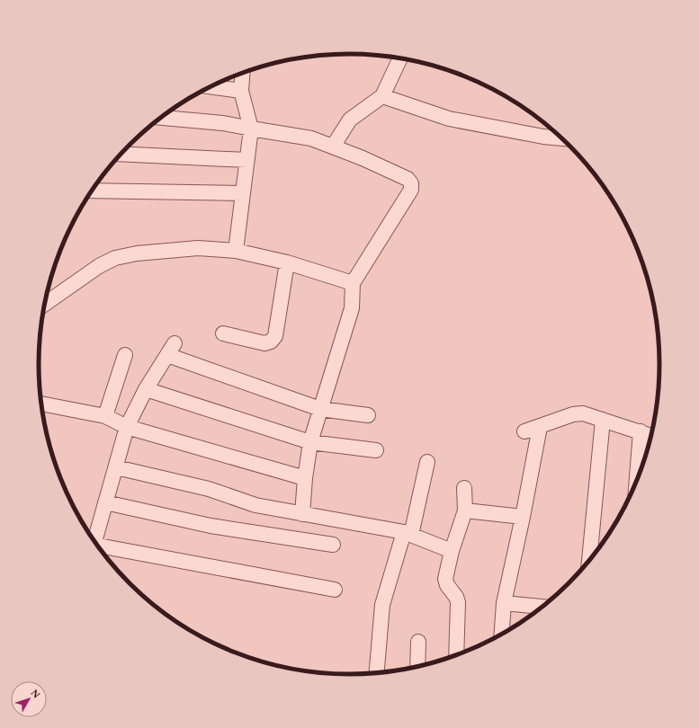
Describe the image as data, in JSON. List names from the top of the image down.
{
  "north": "top right"
}
